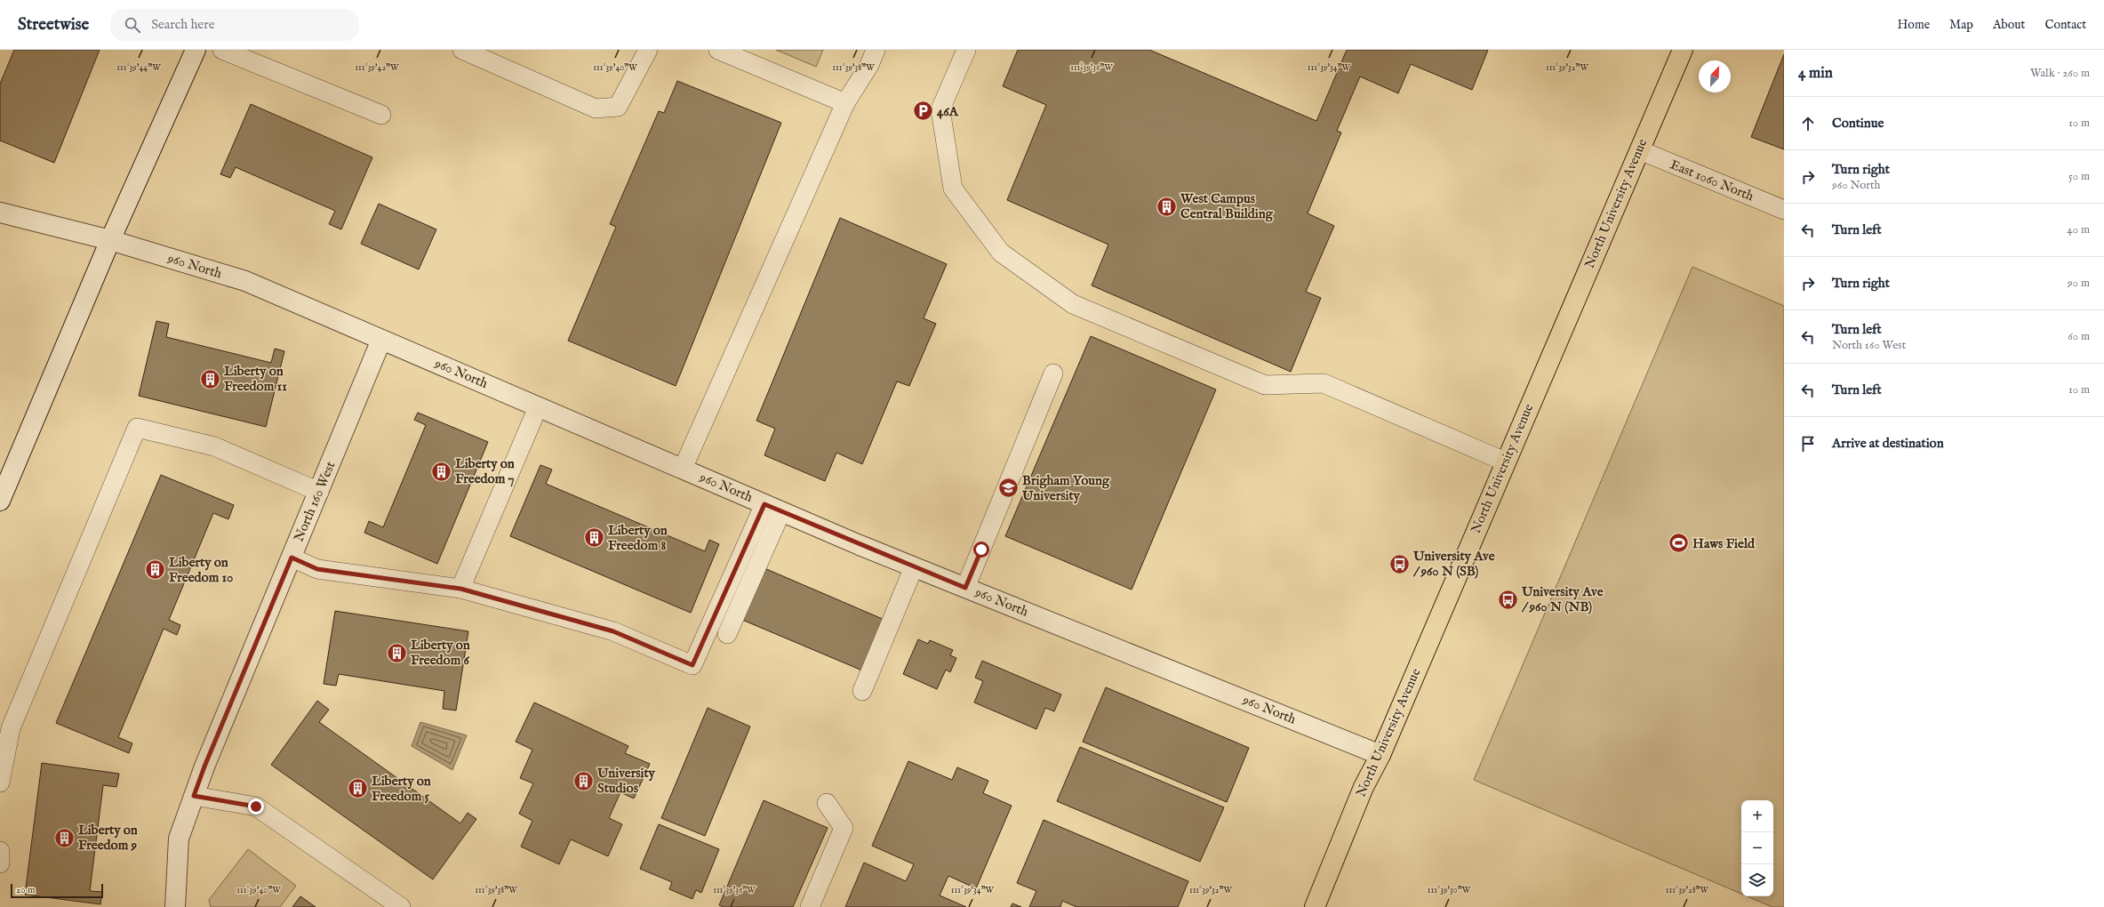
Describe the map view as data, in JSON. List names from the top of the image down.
{
  "streets": {
    "highway": ["North University Avenue"],
    "street": ["960 North", "North 160 West"],
    "lane": ["East 1060 North"]
  },
  "crossings": [
    ["East 1060 North", "North University Avenue"],
    ["North University Avenue", "960 North"],
    ["960 North", "North 160 West"]
  ],
  "places": {
    "parking": ["46A"],
    "building": [
      "West Campus Central Building",
      "Liberty on Freedom 11",
      "Liberty on Freedom 7",
      "Liberty on Freedom 8",
      "Liberty on Freedom 10",
      "Liberty on Freedom 6",
      "University Studios",
      "Liberty on Freedom 5",
      "Liberty on Freedom 9"
    ],
    "school or university": ["Brigham Young University"],
    "sports": ["Haws Field"],
    "bus stop": ["University Ave / 960 N (SB)", "University Ave / 960 N (NB)"]
  },
  "scale_bar": "20 m",
  "north": "top right",
  "page": {
    "header": "Streetwise",
    "search": "Search here",
    "nav": [
      "Home",
      "Map",
      "About",
      "Contact"
    ],
    "heading": ["4 min", "Walk · 260 m"],
    "list": [
      ["Continue", "10 m"],
      ["Turn right", "960 North", "50 m"],
      ["Turn left", "40 m"],
      ["Turn right", "90 m"],
      ["Turn left", "North 160 West", "60 m"],
      ["Turn left", "10 m"],
      "Arrive at destination"
    ],
    "map_buttons": ["+", "−"],
    "scale": "20 m"
  },
  "coordinates": [
    "111°39'44\"W",
    "111°39'42\"W",
    "111°39'40\"W",
    "111°39'38\"W",
    "111°39'36\"W",
    "111°39'34\"W",
    "111°39'32\"W",
    "111°39'30\"W",
    "111°39'28\"W"
  ]
}
